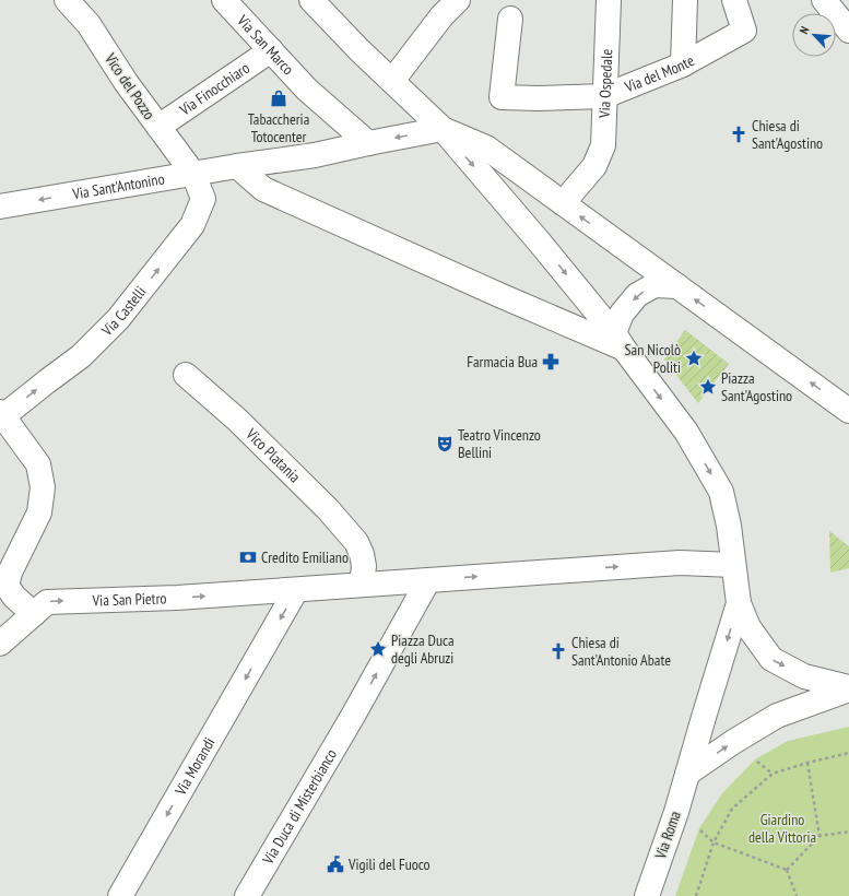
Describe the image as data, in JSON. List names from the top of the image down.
{
  "streets": {
    "street": [
      "Via San Marco",
      "Via del Monte",
      "Via Ospedale",
      "Vico del Pozzo",
      "Via Finocchiaro",
      "Via Sant'Antonino",
      "Via Castelli",
      "Vico Platania",
      "Via San Pietro",
      "Via Morandi",
      "Via Duca di Misterbianco",
      "Via Roma"
    ]
  },
  "crossings": [
    ["Via San Marco", "Via Finocchiaro"],
    ["Via San Marco", "Via Sant'Antonino"],
    ["Via del Monte", "Via Ospedale"],
    ["Vico del Pozzo", "Via Finocchiaro"],
    ["Vico del Pozzo", "Via Sant'Antonino"],
    ["Vico del Pozzo", "Via Castelli"],
    ["Via Sant'Antonino", "Via Castelli"],
    ["Vico Platania", "Via San Pietro"],
    ["Via San Pietro", "Via Morandi"],
    ["Via San Pietro", "Via Duca di Misterbianco"]
  ],
  "one_way": [
    "Via Sant'Antonino",
    "Via Castelli",
    "Via San Pietro",
    "Via Morandi",
    "Via Duca di Misterbianco",
    "Via Roma"
  ],
  "parks": ["Giardino della Vittoria"],
  "places": {
    "shop": ["Tabaccheria Totocenter"],
    "church": ["Chiesa di Sant'Agostino", "Chiesa di Sant'Antonio Abate"],
    "place": ["San Nicolò Politi", "Piazza Sant'Agostino", "Piazza Duca degli Abruzi"],
    "pharmacy": ["Farmacia Bua"],
    "theatre": ["Teatro Vincenzo Bellini"],
    "bank": ["Credito Emiliano"],
    "public building": ["Vigili del Fuoco"]
  },
  "north": "top left"
}
